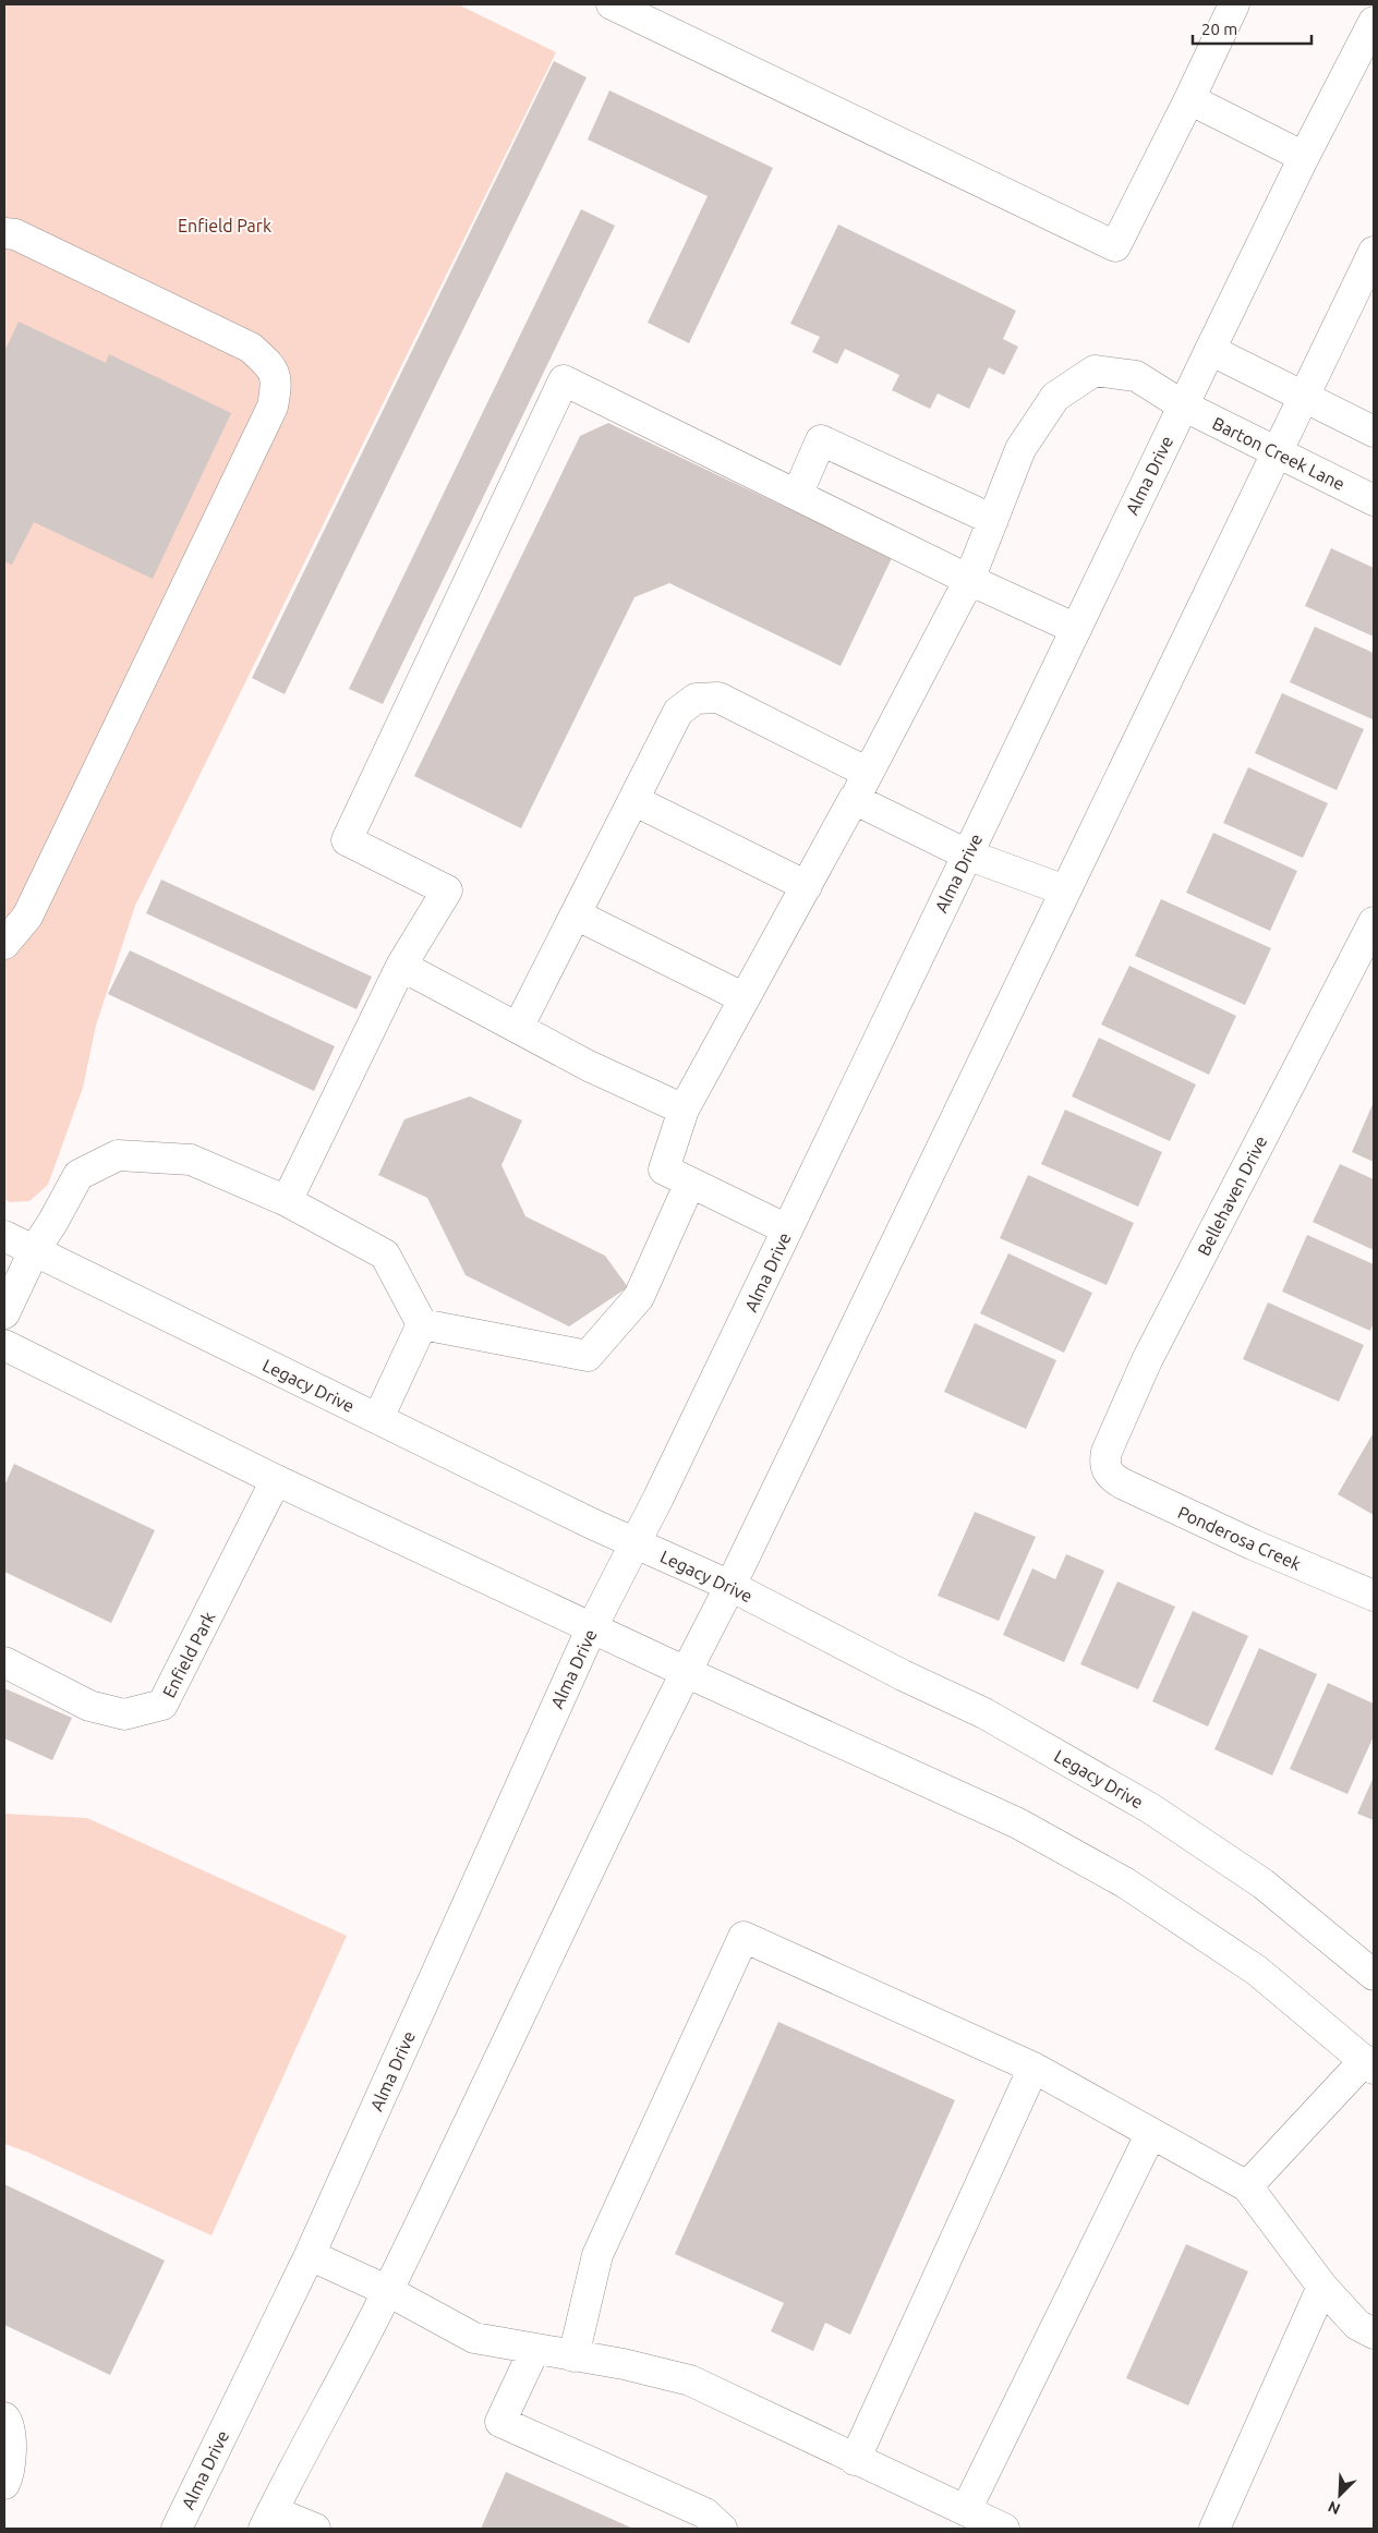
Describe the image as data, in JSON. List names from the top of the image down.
{
  "streets": {
    "main road": [
      "Barton Creek Lane",
      "Alma Drive",
      "Bellehaven Drive",
      "Legacy Drive",
      "Ponderosa Creek",
      "Enfield Park"
    ]
  },
  "crossings": [
    ["Barton Creek Lane", "Alma Drive"],
    ["Alma Drive", "Legacy Drive"],
    ["Bellehaven Drive", "Ponderosa Creek"]
  ],
  "parks": ["Enfield Park"],
  "scale_bar": "20 m",
  "north": "bottom left"
}
